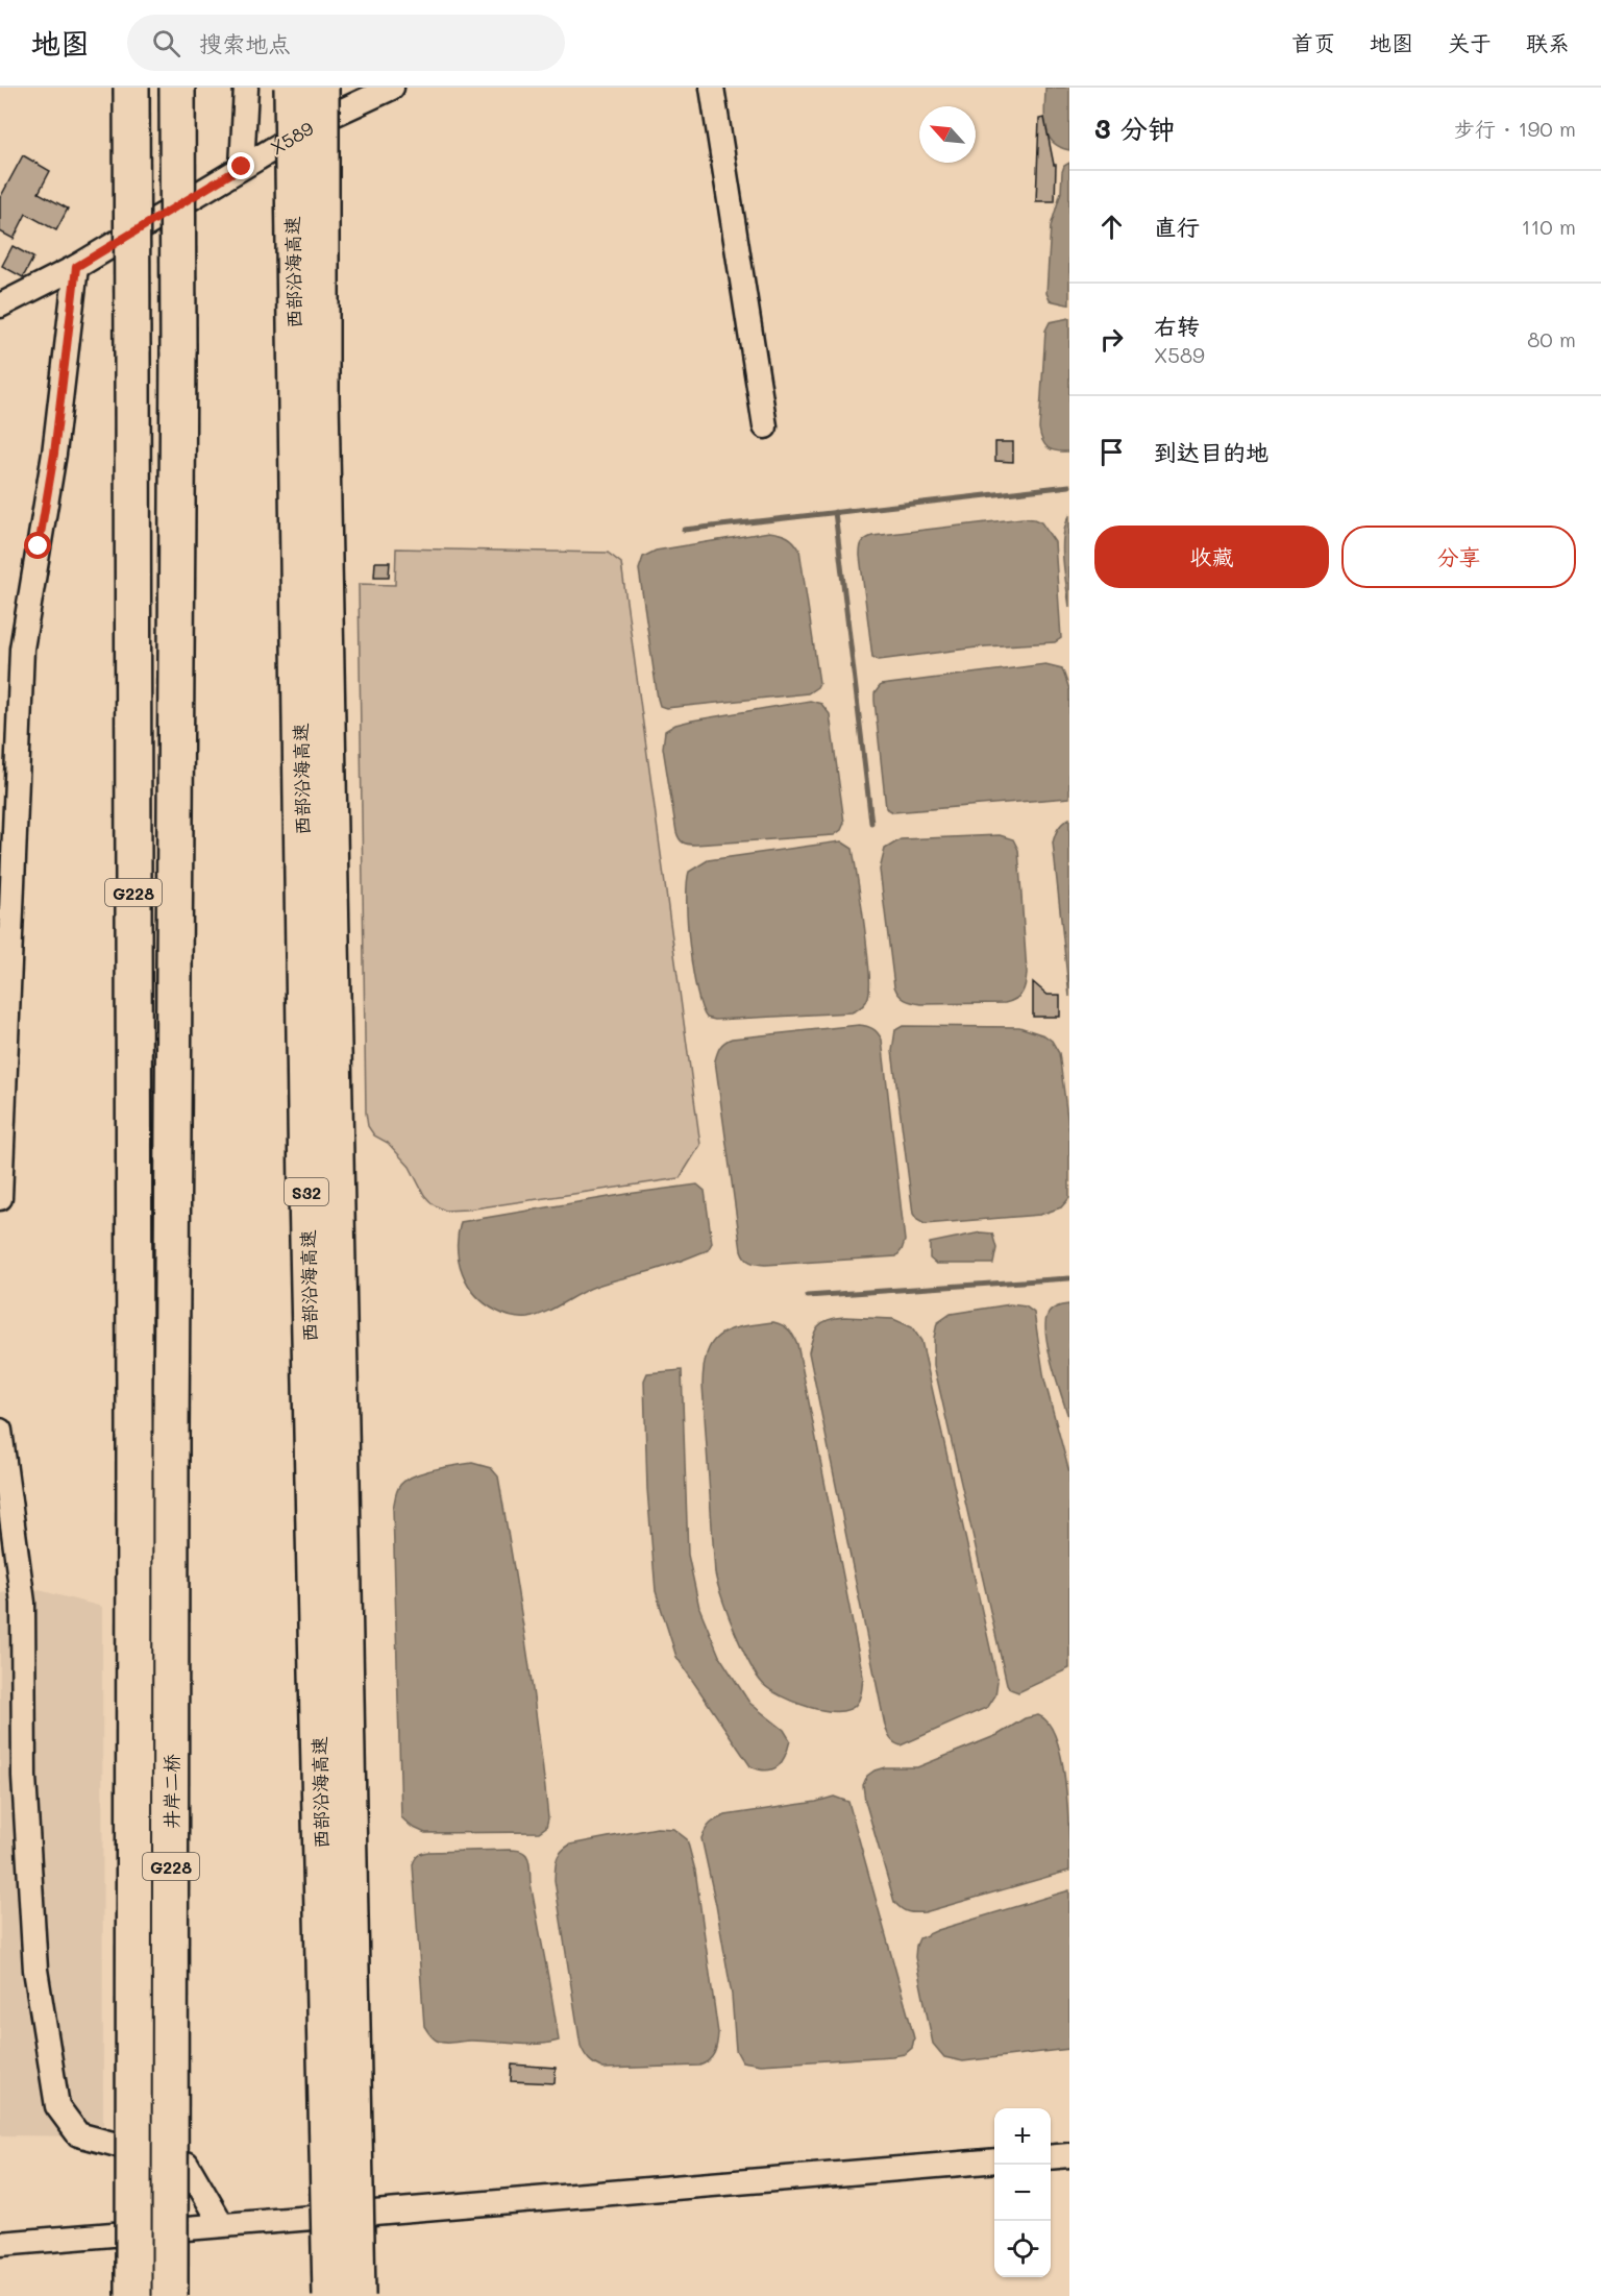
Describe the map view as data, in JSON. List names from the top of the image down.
{
  "streets": {
    "highway": [
      "西部沿海高速",
      "G228",
      "S32",
      "井岸二桥"
    ],
    "street": ["X589"]
  },
  "north": "top left",
  "page": {
    "header": "地图",
    "search": "搜索地点",
    "nav": [
      "首页",
      "地图",
      "关于",
      "联系"
    ],
    "heading": ["3 分钟", "步行 · 190 m"],
    "list": [
      ["直行", "110 m"],
      ["右转", "X589", "80 m"],
      "到达目的地"
    ],
    "buttons": ["收藏", "分享"],
    "map_buttons": ["+", "−"]
  }
}
